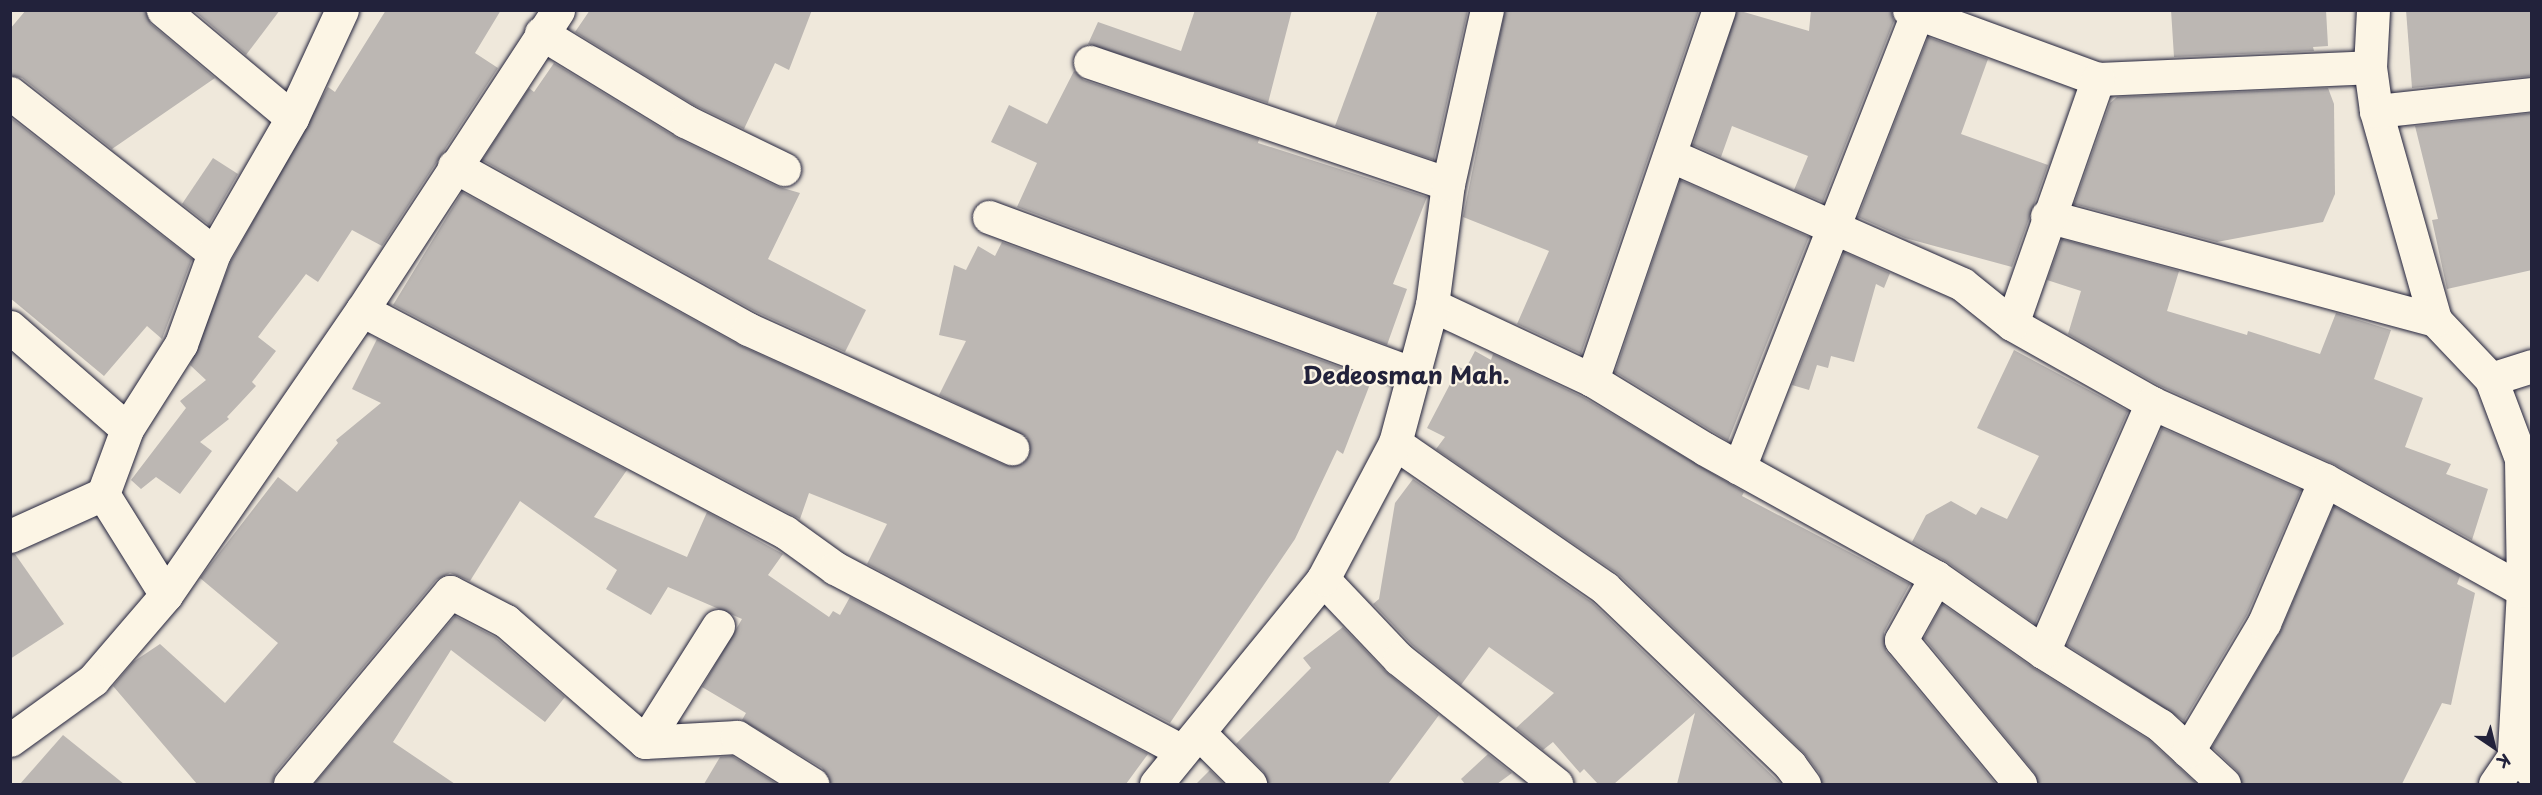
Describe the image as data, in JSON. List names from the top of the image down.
{
  "districts": ["Dedeosman Mah."],
  "north": "bottom right"
}
